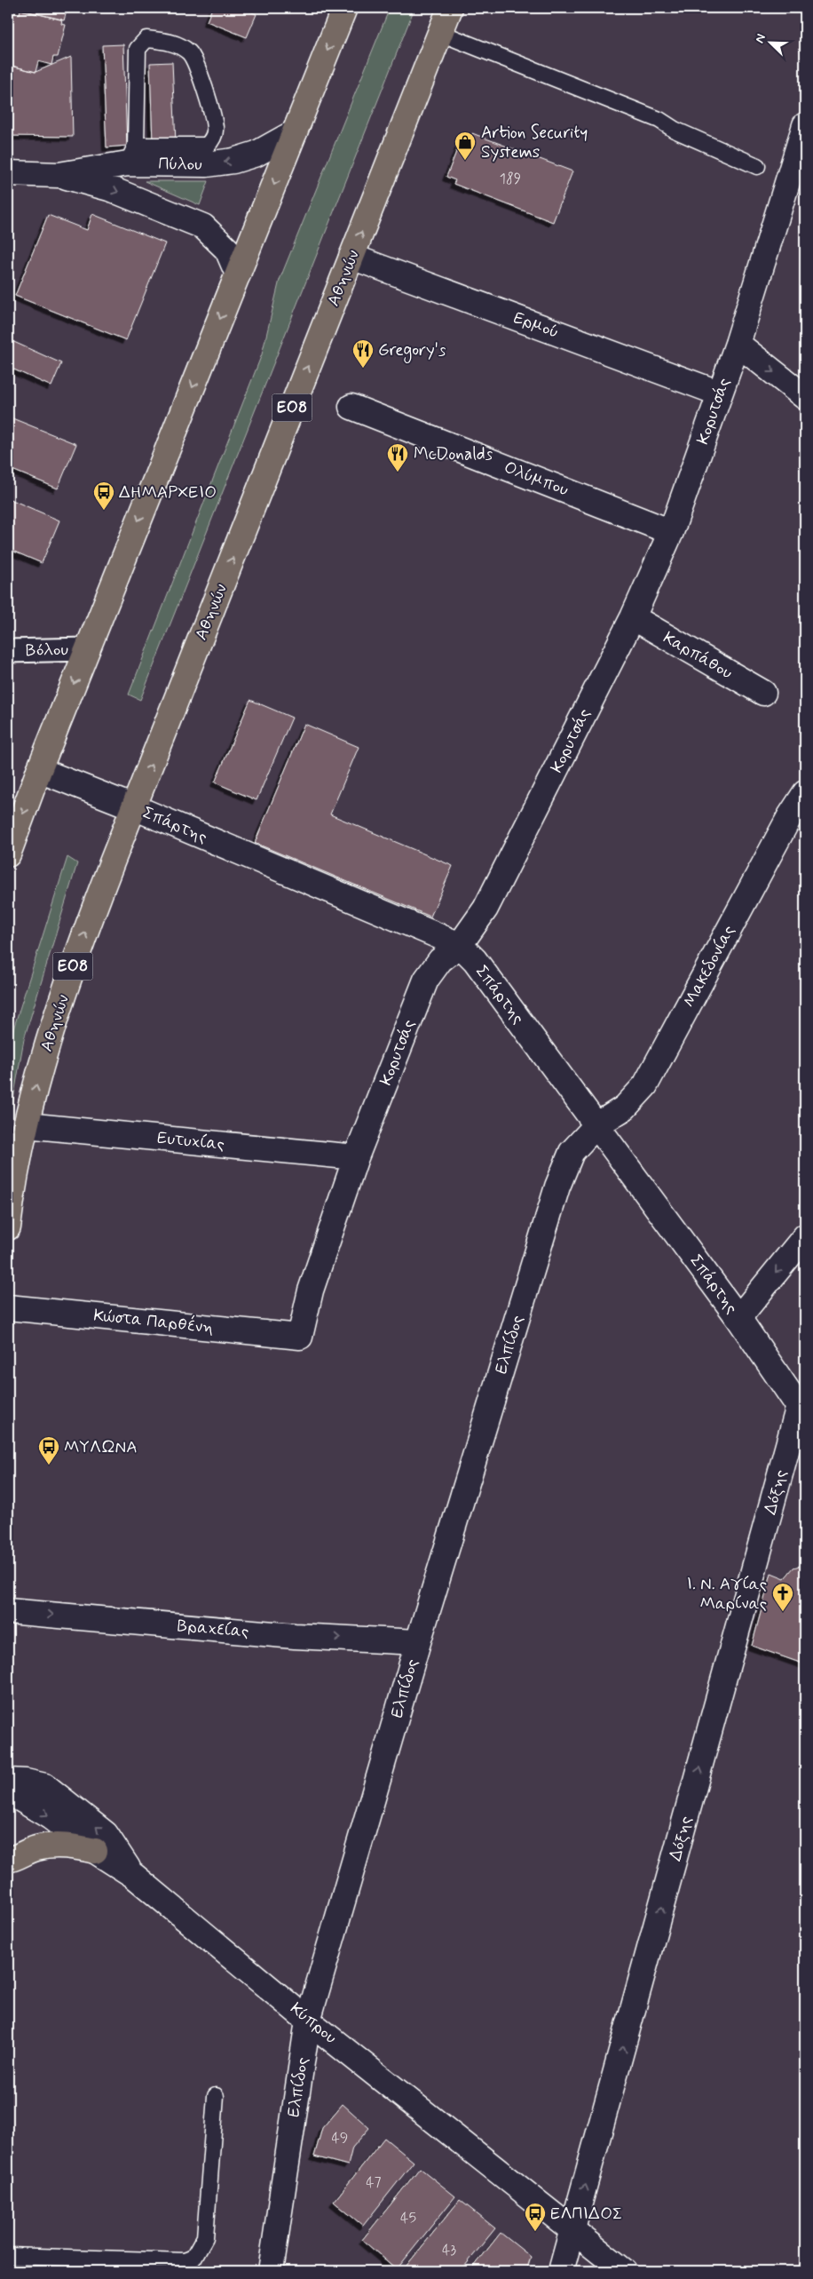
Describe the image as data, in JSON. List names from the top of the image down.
{
  "streets": {
    "highway": ["Αθηνών", "ΕΟ8"],
    "street": [
      "Πύλου",
      "Ερμού",
      "Κορυτσάς",
      "Ολύμπου",
      "Βόλου",
      "Καρπάθου",
      "Σπάρτης",
      "Μακεδονίας",
      "Ευτυχίας",
      "Κώστα Παρθένη",
      "Ελπίδος",
      "Δόξης",
      "Βραχείας",
      "Κύπρου"
    ]
  },
  "crossings": [
    ["Αθηνών", "Ερμού"],
    ["Αθηνών", "Σπάρτης"],
    ["Αθηνών", "Ευτυχίας"],
    ["Ερμού", "Κορυτσάς"],
    ["Κορυτσάς", "Ολύμπου"],
    ["Κορυτσάς", "Καρπάθου"],
    ["Κορυτσάς", "Σπάρτης"],
    ["Κορυτσάς", "Ευτυχίας"],
    ["Κορυτσάς", "Κώστα Παρθένη"],
    ["Σπάρτης", "Μακεδονίας"],
    ["Σπάρτης", "Ελπίδος"],
    ["Σπάρτης", "Δόξης"],
    ["Μακεδονίας", "Ελπίδος"],
    ["Ελπίδος", "Βραχείας"],
    ["Ελπίδος", "Κύπρου"],
    ["Δόξης", "Κύπρου"]
  ],
  "one_way": ["Δόξης", "Βραχείας"],
  "places": {
    "shop": ["Artion Security Systems"],
    "restaurant": ["Gregory's", "McDonalds"],
    "bus stop": ["ΔΗΜΑΡΧΕΙΟ", "ΜΥΛΩΝΑ", "ΕΛΠΙΔΟΣ"],
    "church": ["Ι. Ν. Αγίας Μαρίνας"]
  },
  "house_numbers": [
    "189",
    "49",
    "47",
    "45",
    "43"
  ],
  "north": "top left"
}
